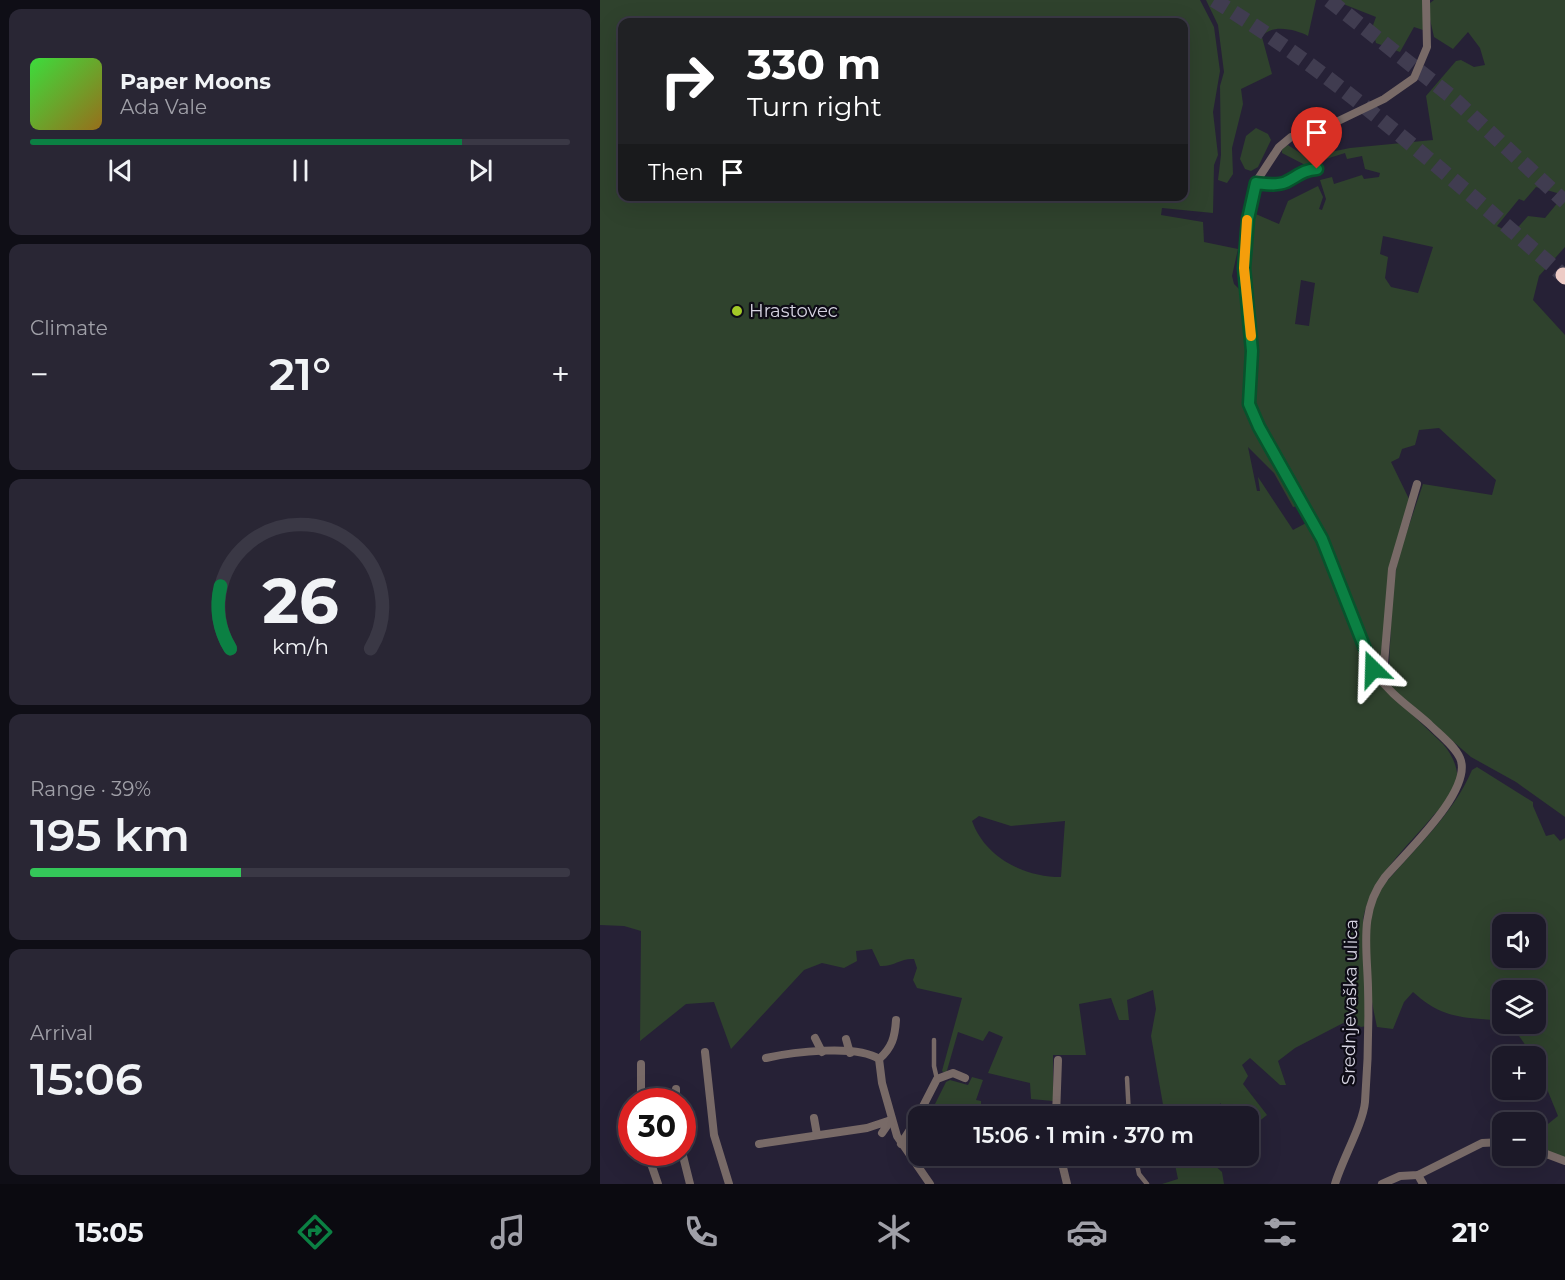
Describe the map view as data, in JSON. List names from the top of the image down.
{
  "streets": {
    "street": ["Srednjevaška ulica"]
  },
  "places": ["Hrastovec"],
  "page": {
    "turn": ["330 m", "Turn right"],
    "song": ["Paper Moons", "Ada Vale"],
    "then": "Then",
    "tile": [
      "Climate",
      ["Range · 39%", "195 km"],
      ["Arrival", "15:06"]
    ],
    "heat": ["−", "21°", "+"],
    "map_buttons": ["+", "−"],
    "limit": "30",
    "trip": "15:06 · 1 min · 370 m",
    "tabs": ["15:05", "21°"],
    "gauge": ["26", "km/h"]
  }
}
